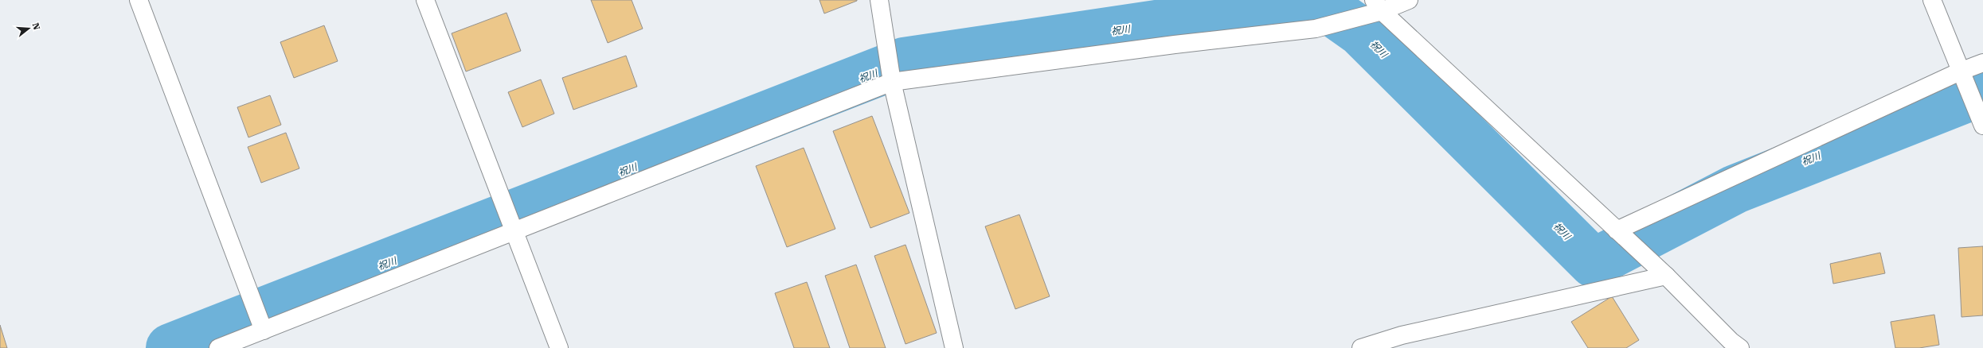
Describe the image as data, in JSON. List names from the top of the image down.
{
  "water": ["祝川"],
  "north": "right"
}
